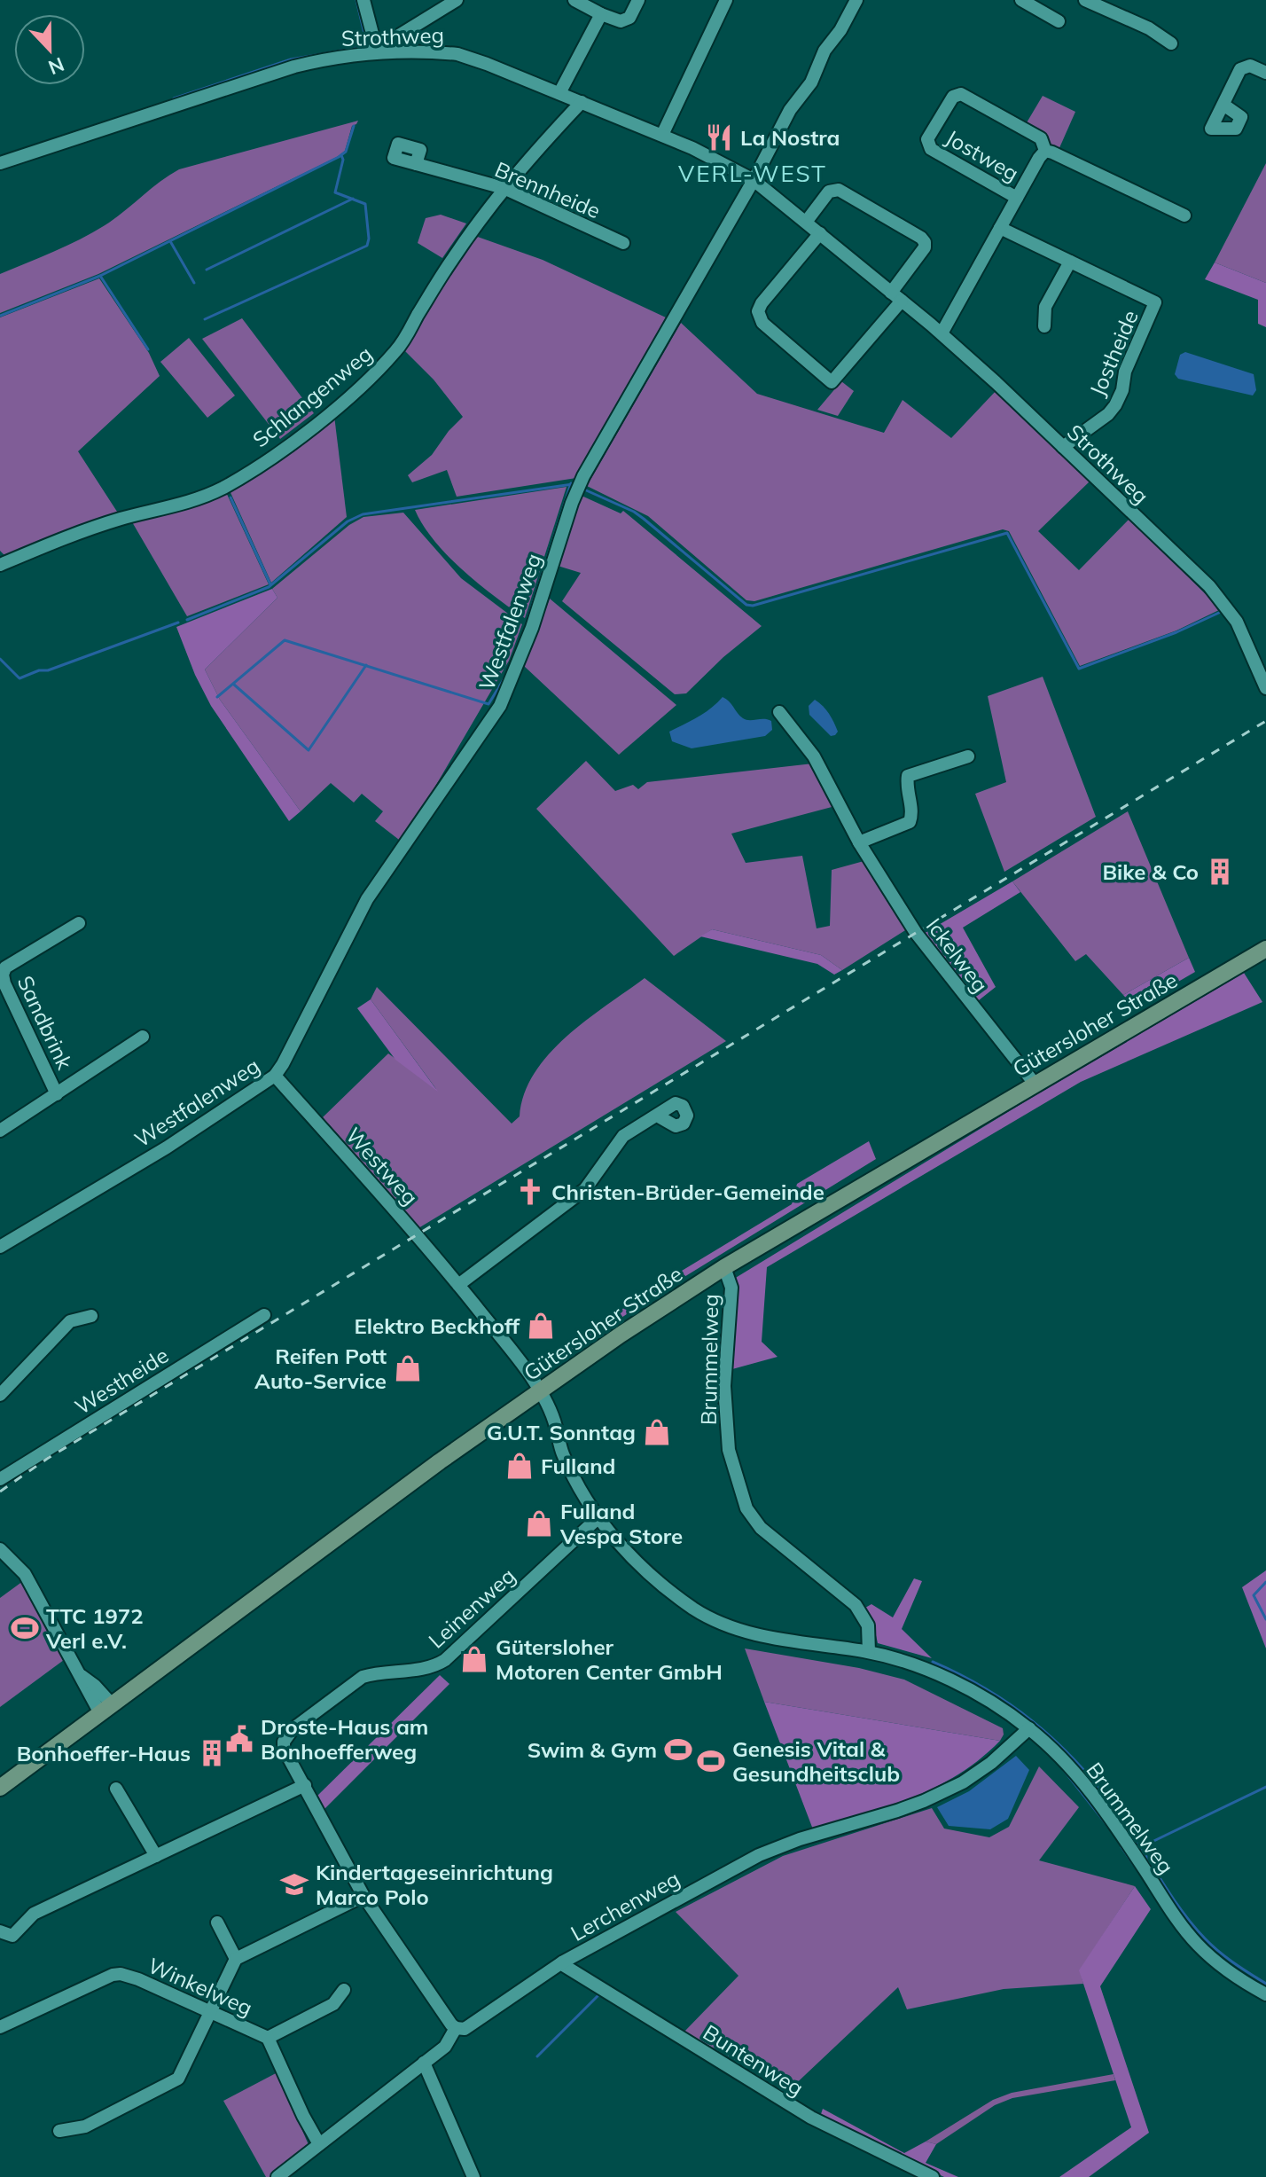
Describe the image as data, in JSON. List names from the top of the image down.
{
  "streets": {
    "main road": ["Gütersloher Straße"],
    "street": [
      "Strothweg",
      "Jostweg",
      "Brennheide",
      "Jostheide",
      "Schlangenweg",
      "Westfalenweg",
      "Ickelweg",
      "Sandbrink",
      "Westweg",
      "Brummelweg",
      "Westheide",
      "Leinenweg",
      "Lerchenweg",
      "Winkelweg",
      "Buntenweg"
    ]
  },
  "crossings": [
    ["Strothweg", "Jostweg"],
    ["Strothweg", "Jostheide"],
    ["Strothweg", "Schlangenweg"],
    ["Strothweg", "Westfalenweg"],
    ["Jostweg", "Jostheide"],
    ["Brennheide", "Schlangenweg"],
    ["Westfalenweg", "Westweg"],
    ["Ickelweg", "Gütersloher Straße"],
    ["Gütersloher Straße", "Westweg"],
    ["Gütersloher Straße", "Brummelweg"],
    ["Westweg", "Brummelweg"],
    ["Brummelweg", "Leinenweg"],
    ["Brummelweg", "Lerchenweg"],
    ["Leinenweg", "Lerchenweg"],
    ["Lerchenweg", "Winkelweg"],
    ["Lerchenweg", "Buntenweg"]
  ],
  "districts": ["VERL-WEST"],
  "places": {
    "restaurant": ["La Nostra"],
    "building": ["Bike & Co", "Bonhoeffer-Haus"],
    "church": ["Christen-Brüder-Gemeinde"],
    "shop": [
      "Elektro Beckhoff",
      "Reifen Pott Auto-Service",
      "G.U.T. Sonntag",
      "Fulland",
      "Fulland Vespa Store",
      "Gütersloher Motoren Center GmbH"
    ],
    "sports": ["TTC 1972 Verl e.V.", "Swim & Gym", "Genesis Vital & Gesundheitsclub"],
    "public building": ["Droste-Haus am Bonhoefferweg"],
    "school or university": ["Kindertageseinrichtung Marco Polo"]
  },
  "north": "bottom"
}
